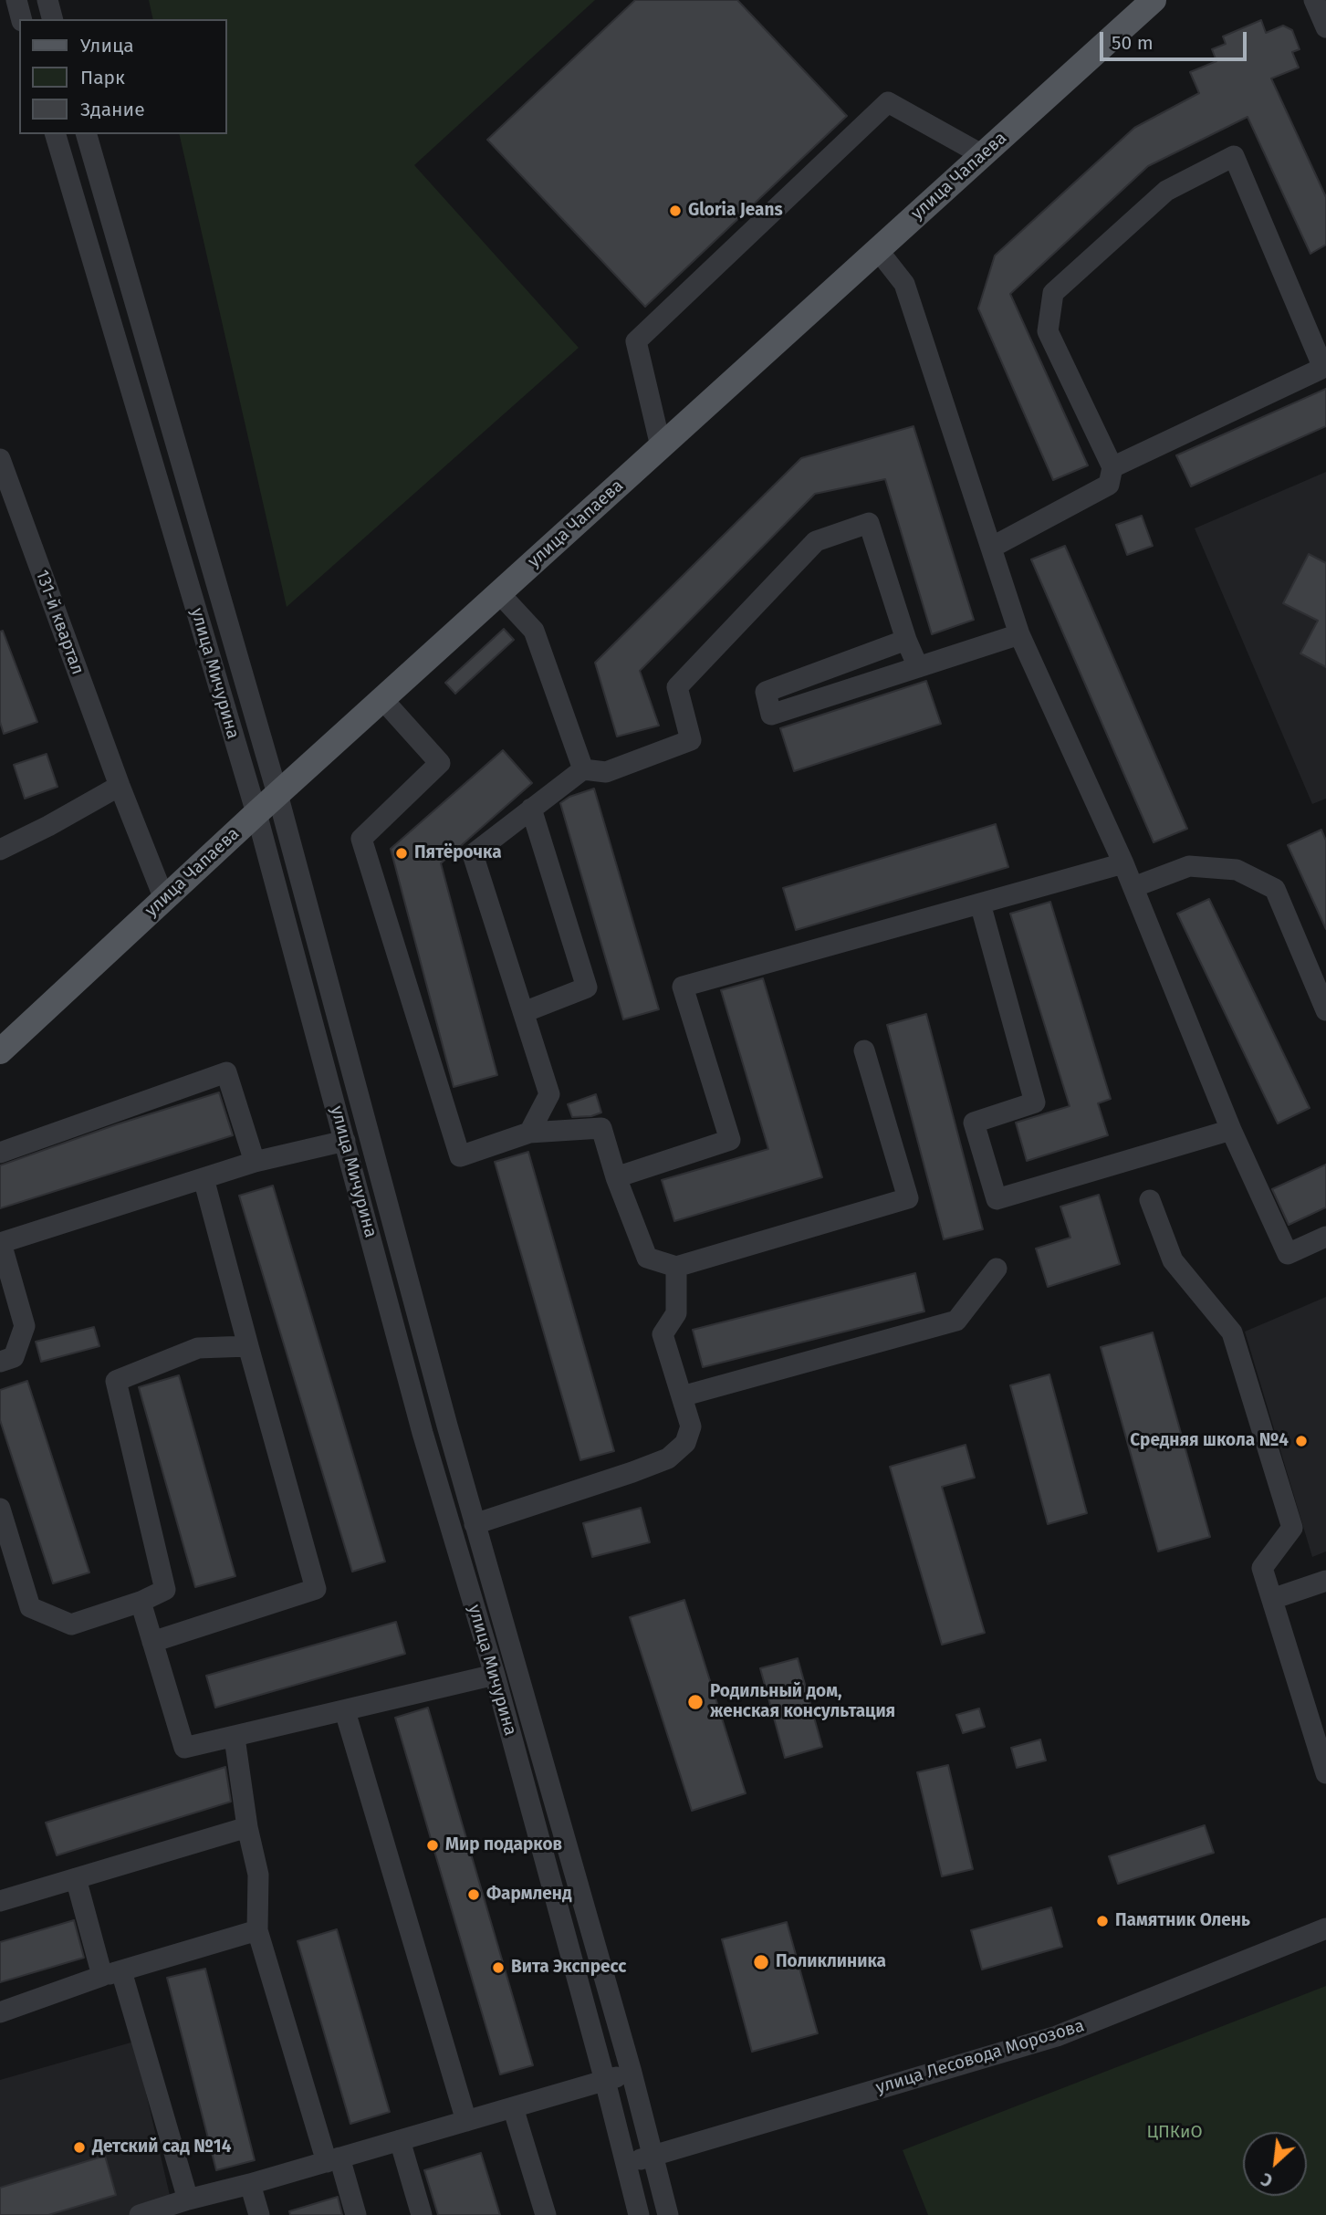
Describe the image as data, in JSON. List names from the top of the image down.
{
  "streets": {
    "main road": ["улица Чапаева"],
    "street": ["131-й квартал", "улица Мичурина", "улица Лесовода Морозова"]
  },
  "crossings": [
    ["улица Чапаева", "131-й квартал"],
    ["улица Чапаева", "улица Мичурина"],
    ["улица Мичурина", "улица Лесовода Морозова"]
  ],
  "parks": ["ЦПКиО"],
  "places": [
    "Gloria Jeans",
    "Пятёрочка",
    "Средняя школа №4",
    "Родильный дом, женская консультация",
    "Мир подарков",
    "Фармленд",
    "Памятник Олень",
    "Поликлиника",
    "Вита Экспресс",
    "Детский сад №14"
  ],
  "legend": ["Улица", "Парк", "Здание"],
  "scale_bar": "50 m",
  "north": "bottom left"
}
